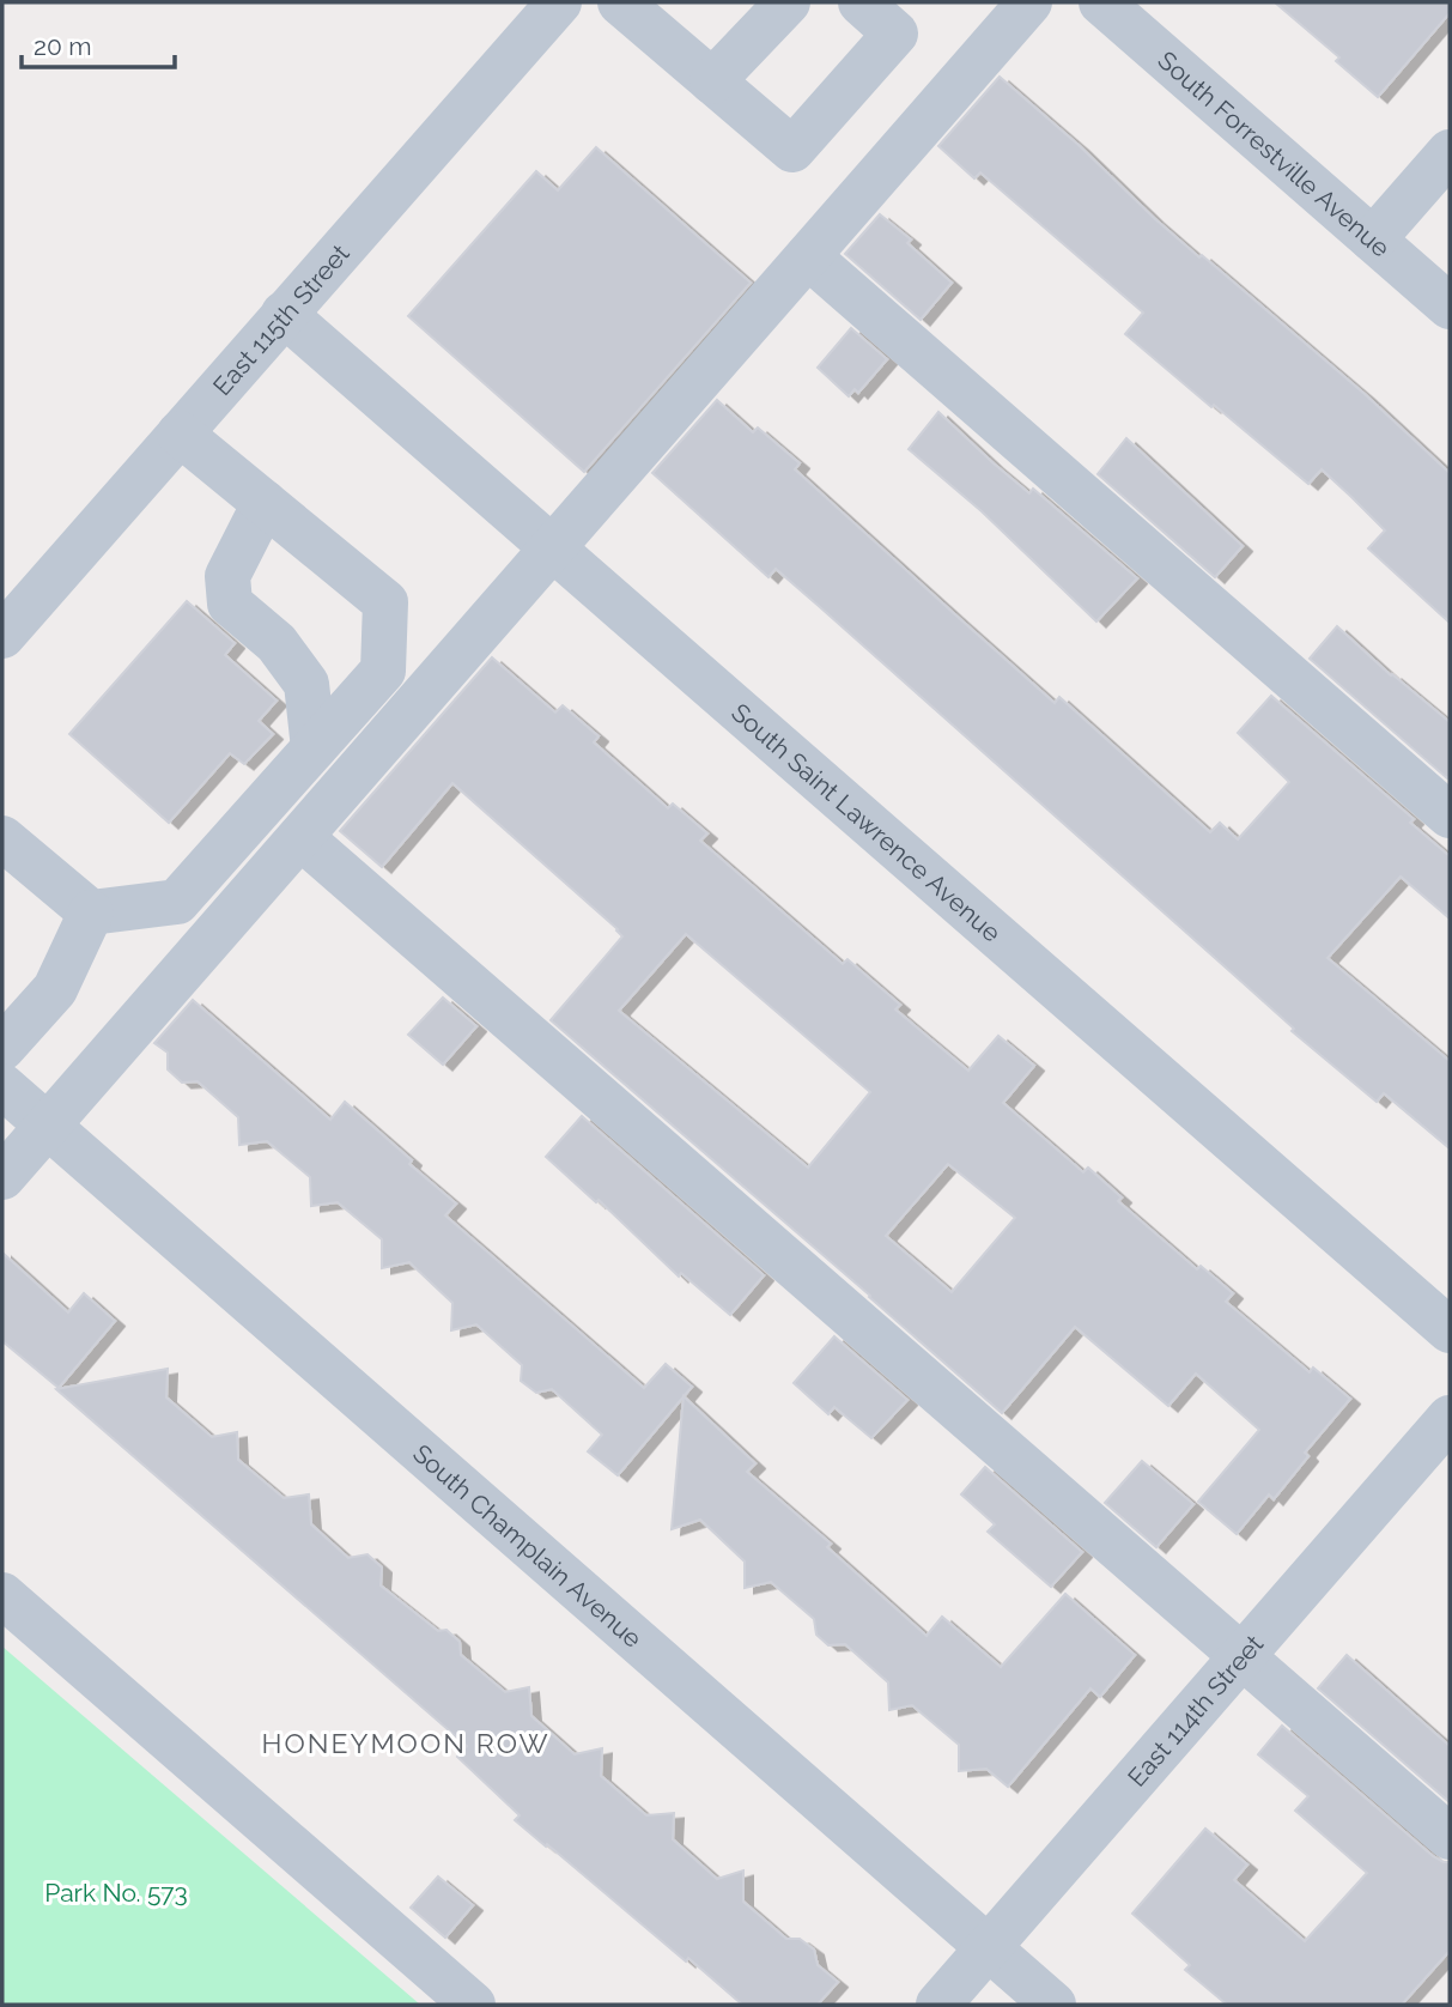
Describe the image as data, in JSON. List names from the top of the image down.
{
  "streets": {
    "street": [
      "South Forrestville Avenue",
      "East 115th Street",
      "South Saint Lawrence Avenue",
      "South Champlain Avenue",
      "East 114th Street"
    ]
  },
  "crossings": [
    ["East 115th Street", "South Saint Lawrence Avenue"],
    ["South Champlain Avenue", "East 114th Street"]
  ],
  "districts": ["HONEYMOON ROW"],
  "parks": ["Park No. 573"],
  "scale_bar": "20 m"
}
